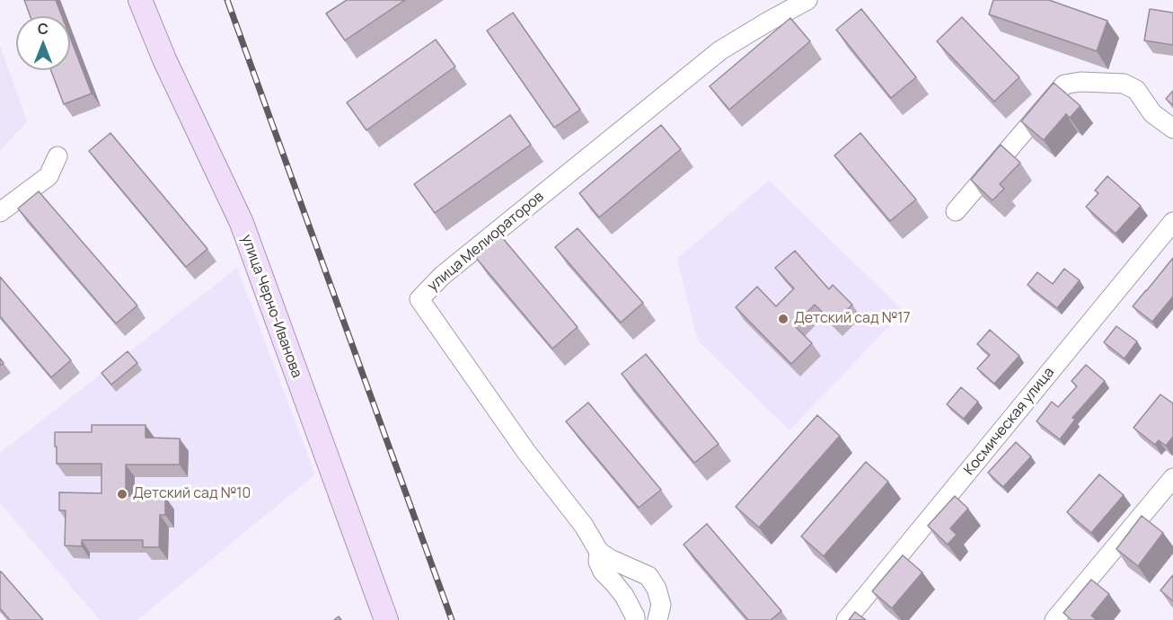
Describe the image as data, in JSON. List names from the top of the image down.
{
  "streets": {
    "main road": ["улица Черно-Иванова"],
    "street": ["улица Мелиораторов", "Космическая улица"]
  },
  "places": ["Детский сад №17", "Детский сад №10"],
  "north": "top"
}
